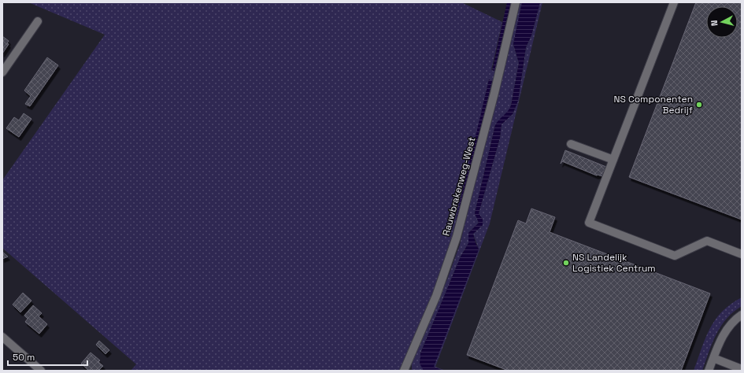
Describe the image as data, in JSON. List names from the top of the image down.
{
  "streets": {
    "street": ["Rauwbrakenweg-West"]
  },
  "places": ["NS Componenten Bedrijf", "NS Landelijk Logistiek Centrum"],
  "scale_bar": "50 m",
  "north": "left"
}
